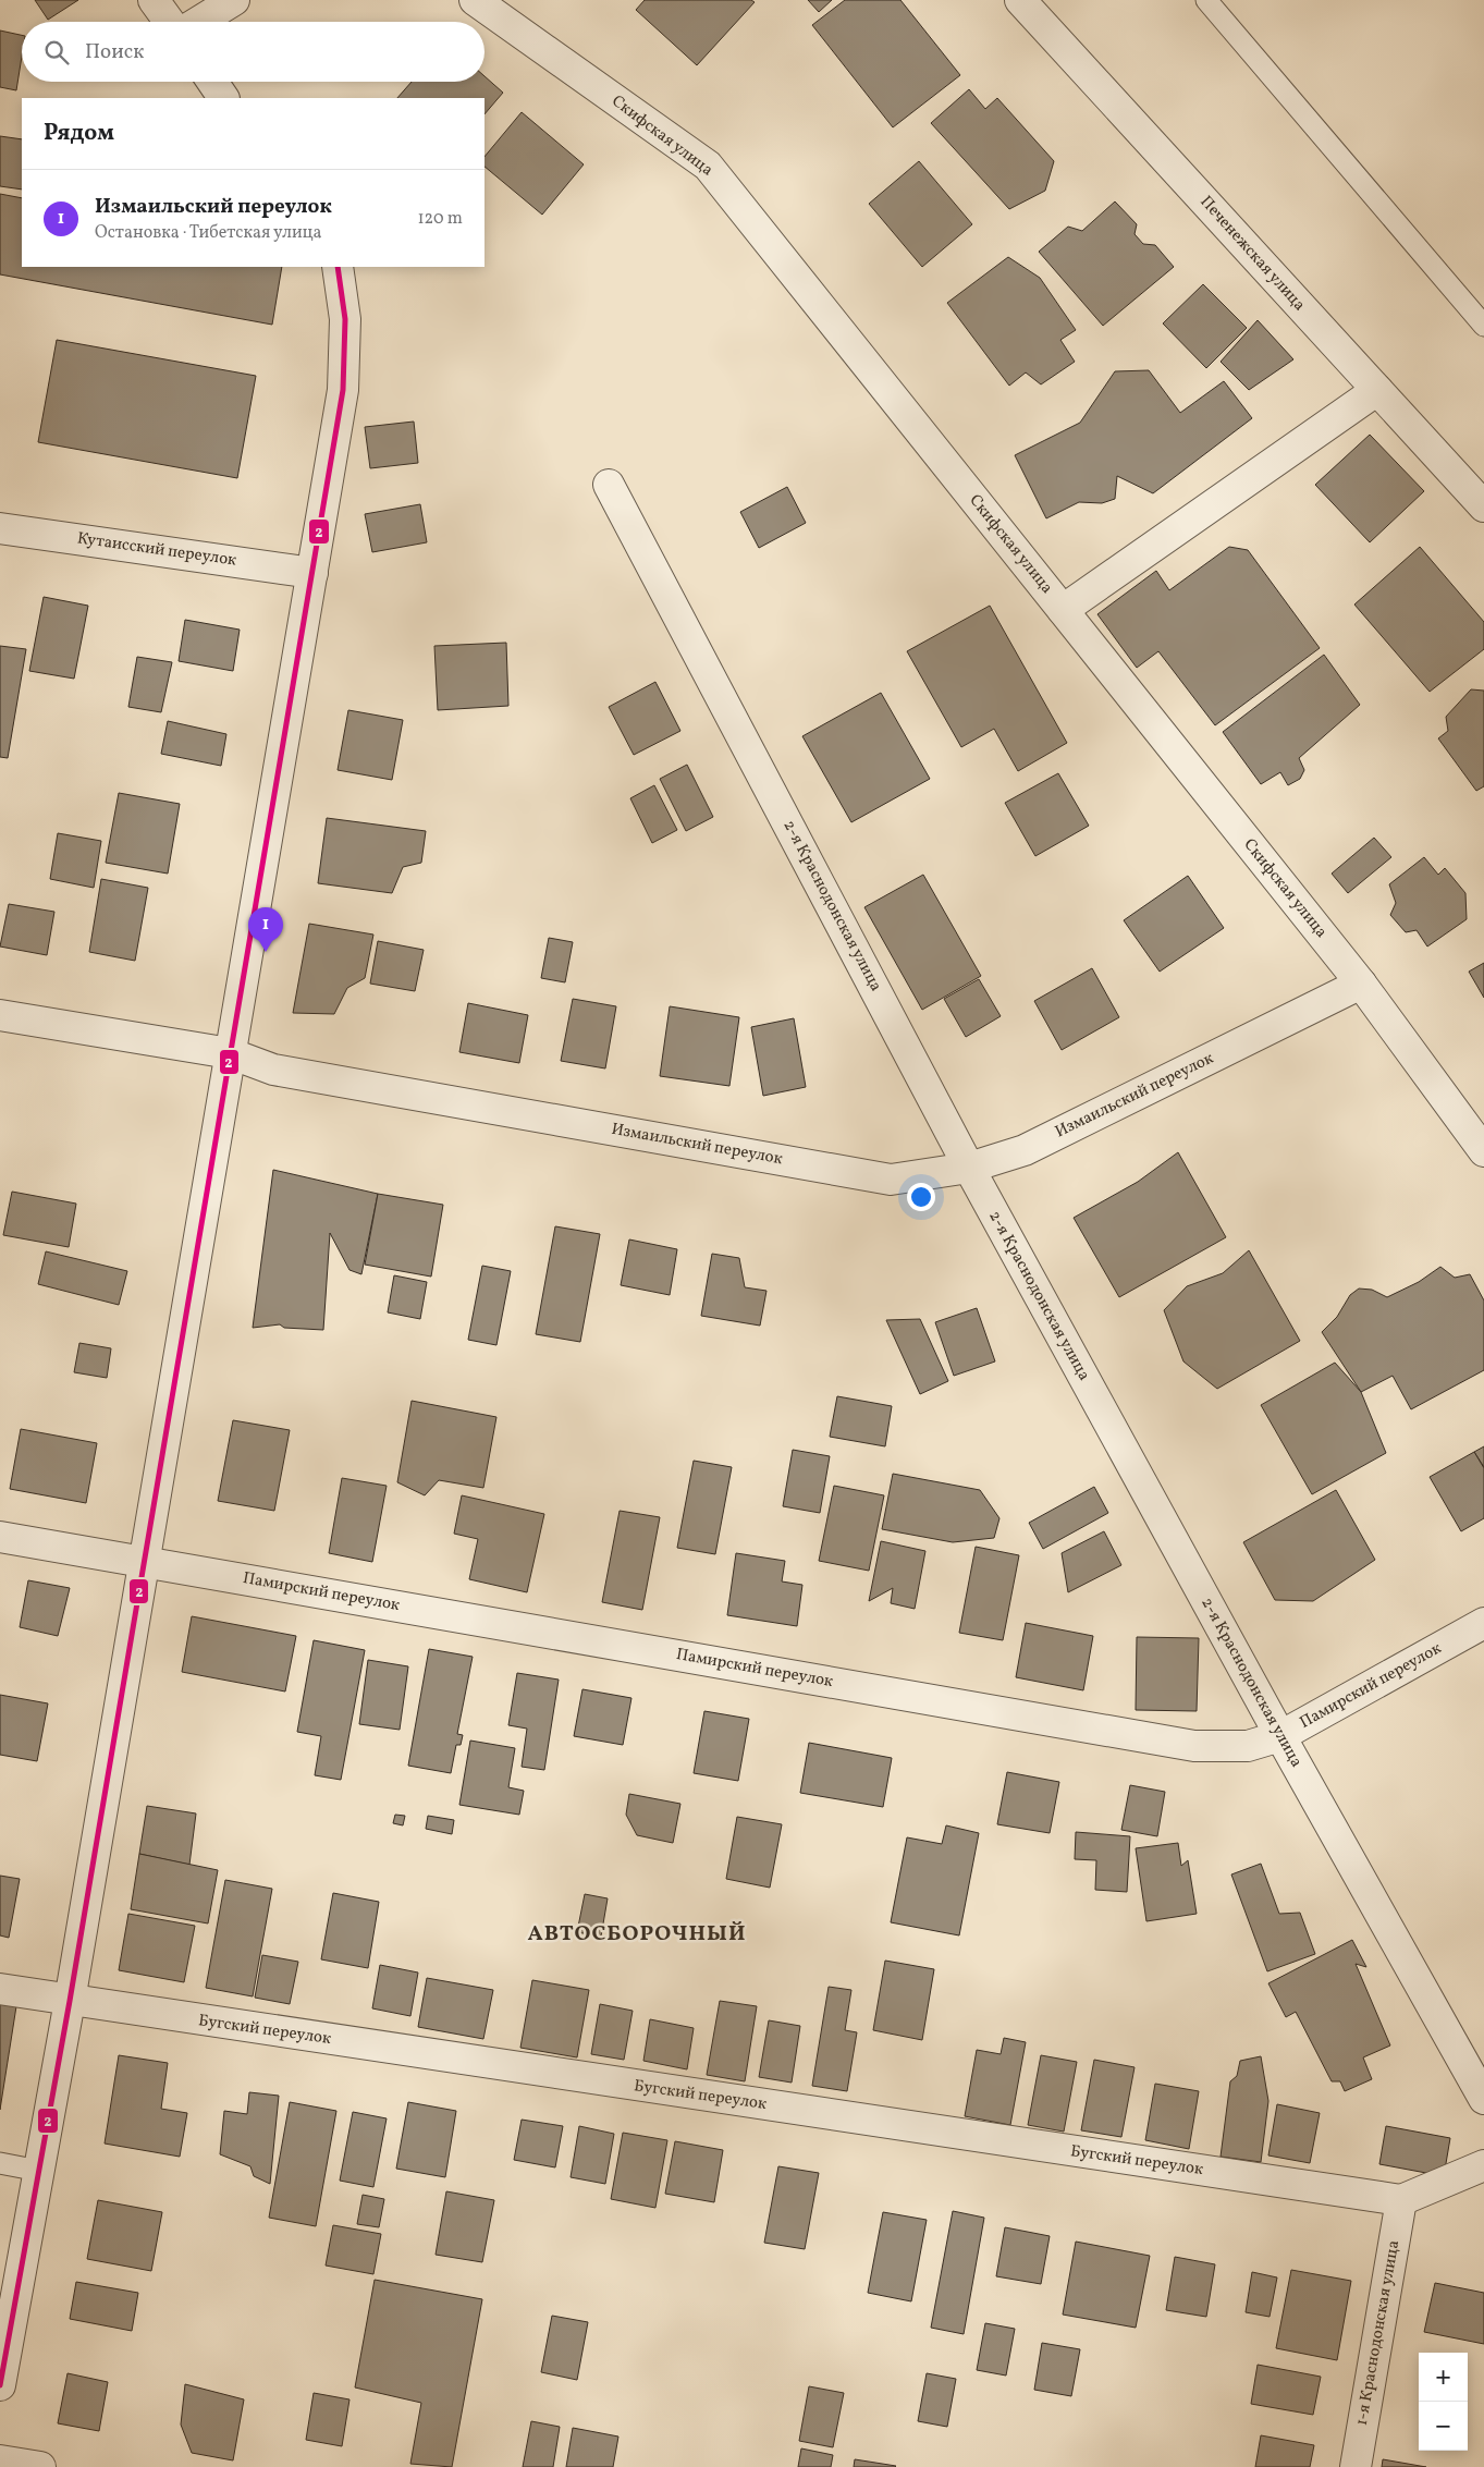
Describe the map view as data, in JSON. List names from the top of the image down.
{
  "streets": {
    "street": [
      "Скифская улица",
      "Печенежская улица",
      "Кутаисский переулок",
      "2-я Краснодонская улица",
      "Измаильский переулок",
      "Памирский переулок",
      "Бугский переулок",
      "1-я Краснодонская улица"
    ]
  },
  "crossings": [
    ["Скифская улица", "Измаильский переулок"],
    ["2-я Краснодонская улица", "Измаильский переулок"],
    ["2-я Краснодонская улица", "Памирский переулок"],
    ["Бугский переулок", "1-я Краснодонская улица"]
  ],
  "districts": ["АВТОСБОРОЧНЫЙ"],
  "lines": ["transit line 2"],
  "page": {
    "search": "Поиск",
    "heading": "Рядом",
    "list": [
      {
        "mark": "1",
        "name": "Измаильский переулок",
        "note": "Остановка · Тибетская улица",
        "value": "120 m"
      }
    ],
    "pins": "1",
    "map_buttons": ["+", "−"]
  }
}
